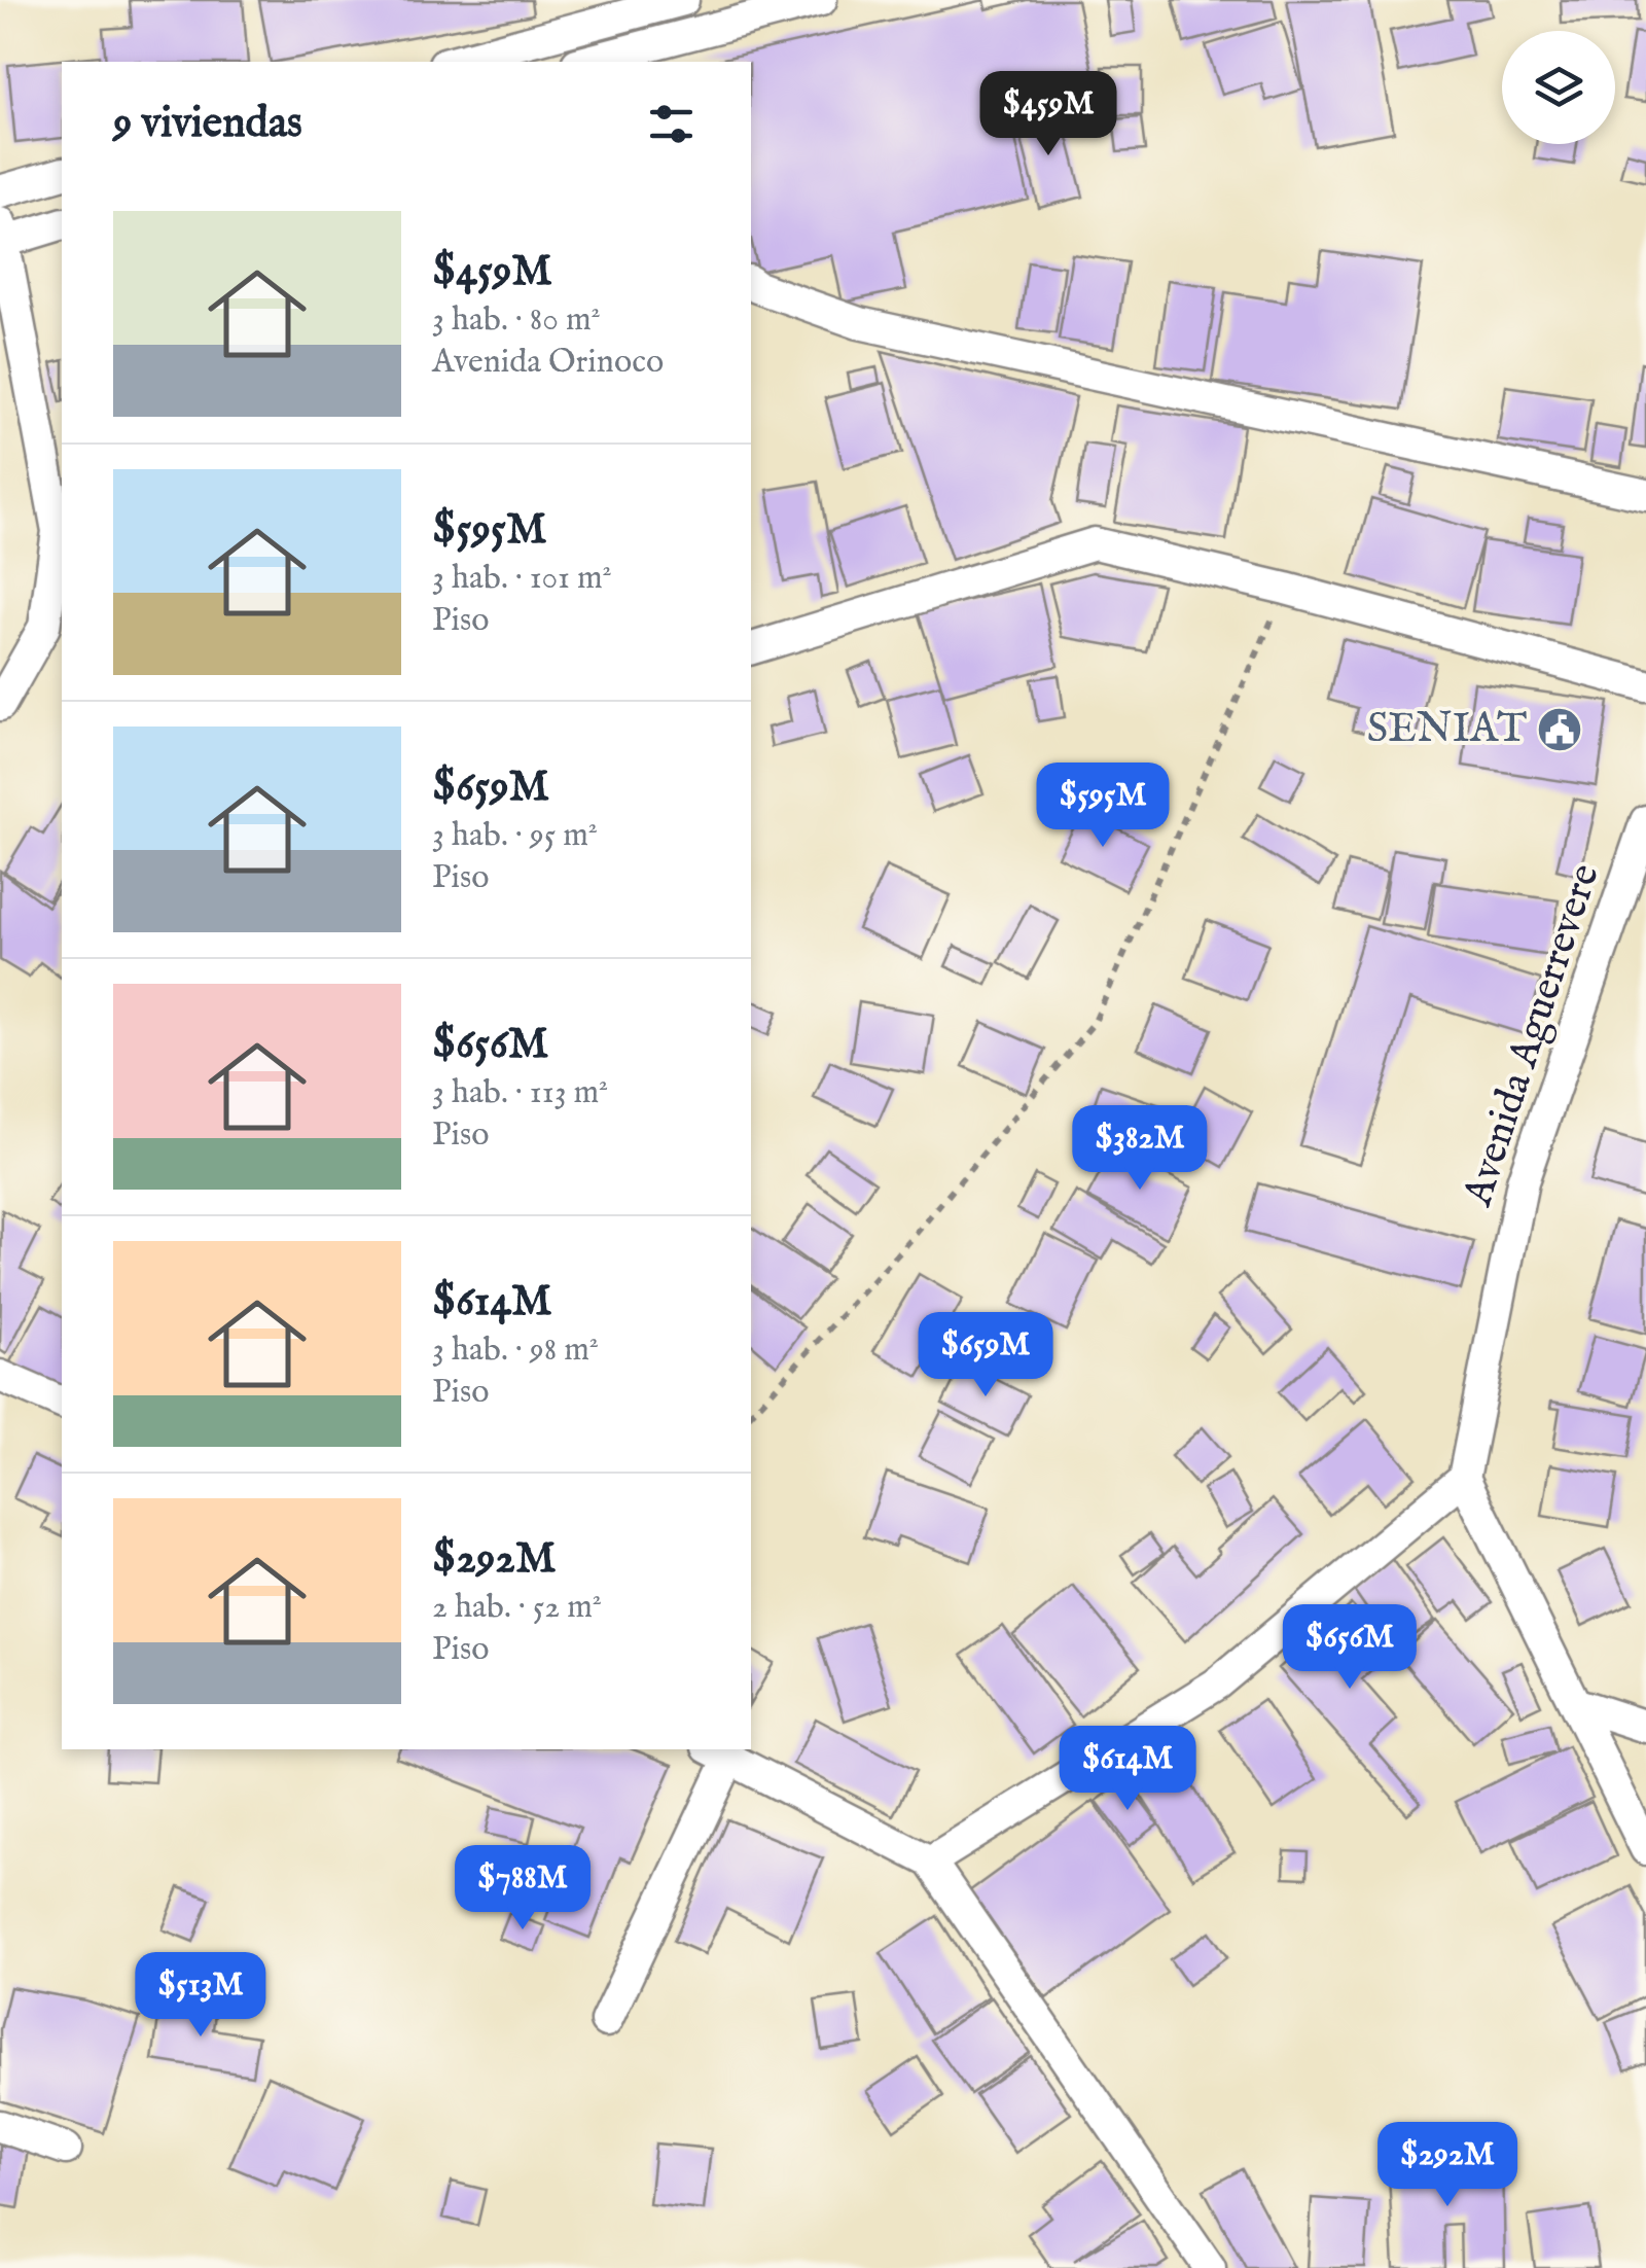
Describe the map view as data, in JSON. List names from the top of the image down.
{
  "streets": {
    "street": ["Avenida Aguerrevere"]
  },
  "places": {
    "public building": ["SENIAT"]
  },
  "page": {
    "heading": "9 viviendas",
    "price": [
      "$459M",
      "$595M",
      "$382M",
      "$659M",
      "$656M",
      "$614M",
      "$788M",
      "$513M",
      "$292M"
    ],
    "list": [
      {
        "name": "$459M",
        "note": "3 hab. · 80 m² · Avenida Orinoco"
      },
      {
        "name": "$595M",
        "note": "3 hab. · 101 m² · Piso"
      },
      {
        "name": "$659M",
        "note": "3 hab. · 95 m² · Piso"
      },
      {
        "name": "$656M",
        "note": "3 hab. · 113 m² · Piso"
      },
      {
        "name": "$614M",
        "note": "3 hab. · 98 m² · Piso"
      },
      {
        "name": "$292M",
        "note": "2 hab. · 52 m² · Piso"
      }
    ]
  }
}
